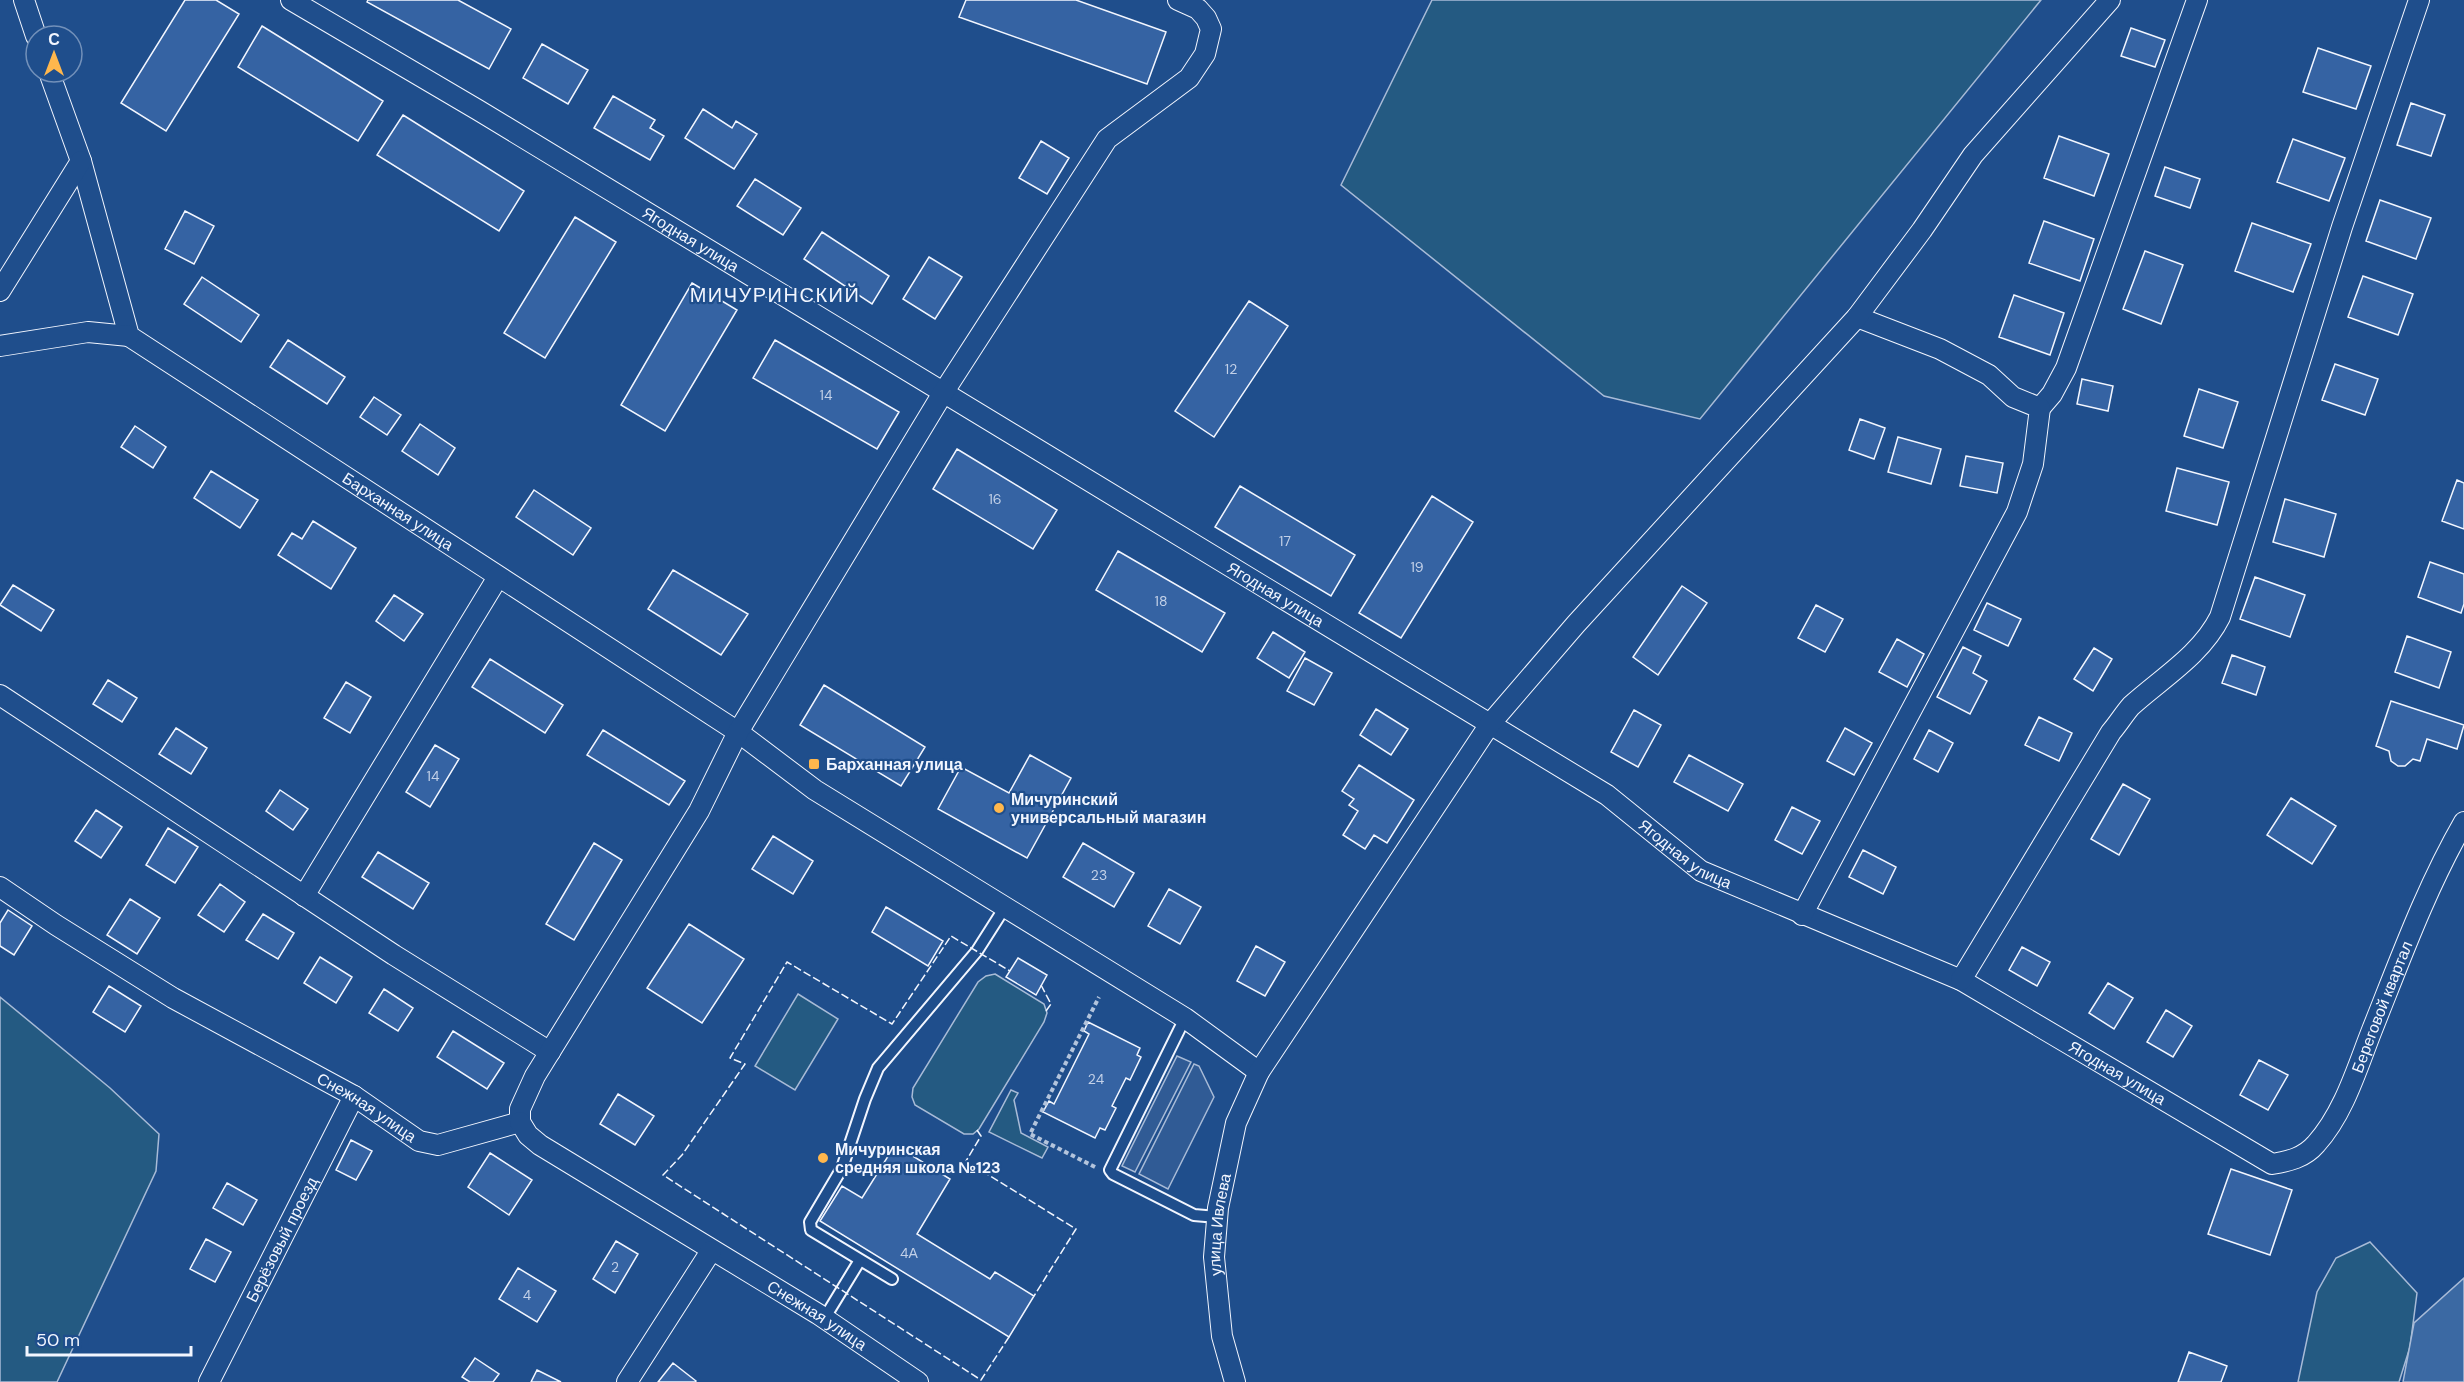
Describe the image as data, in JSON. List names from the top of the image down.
{
  "streets": {
    "street": [
      "Ягодная улица",
      "Барханная улица",
      "Береговой квартал",
      "Снежная улица",
      "улица Ивлева",
      "Берёзовый проезд"
    ]
  },
  "crossings": [
    ["Ягодная улица", "Береговой квартал"],
    ["Ягодная улица", "улица Ивлева"],
    ["Барханная улица", "улица Ивлева"],
    ["Снежная улица", "Берёзовый проезд"]
  ],
  "districts": ["МИЧУРИНСКИЙ"],
  "places": {
    "transit": ["Барханная улица"],
    "other": ["Мичуринский универсальный магазин", "Мичуринская средняя школа №123"]
  },
  "house_numbers": [
    "12",
    "14",
    "16",
    "17",
    "19",
    "18",
    "14",
    "23",
    "24",
    "4А",
    "2",
    "4"
  ],
  "scale_bar": "50 m",
  "north": "top"
}
